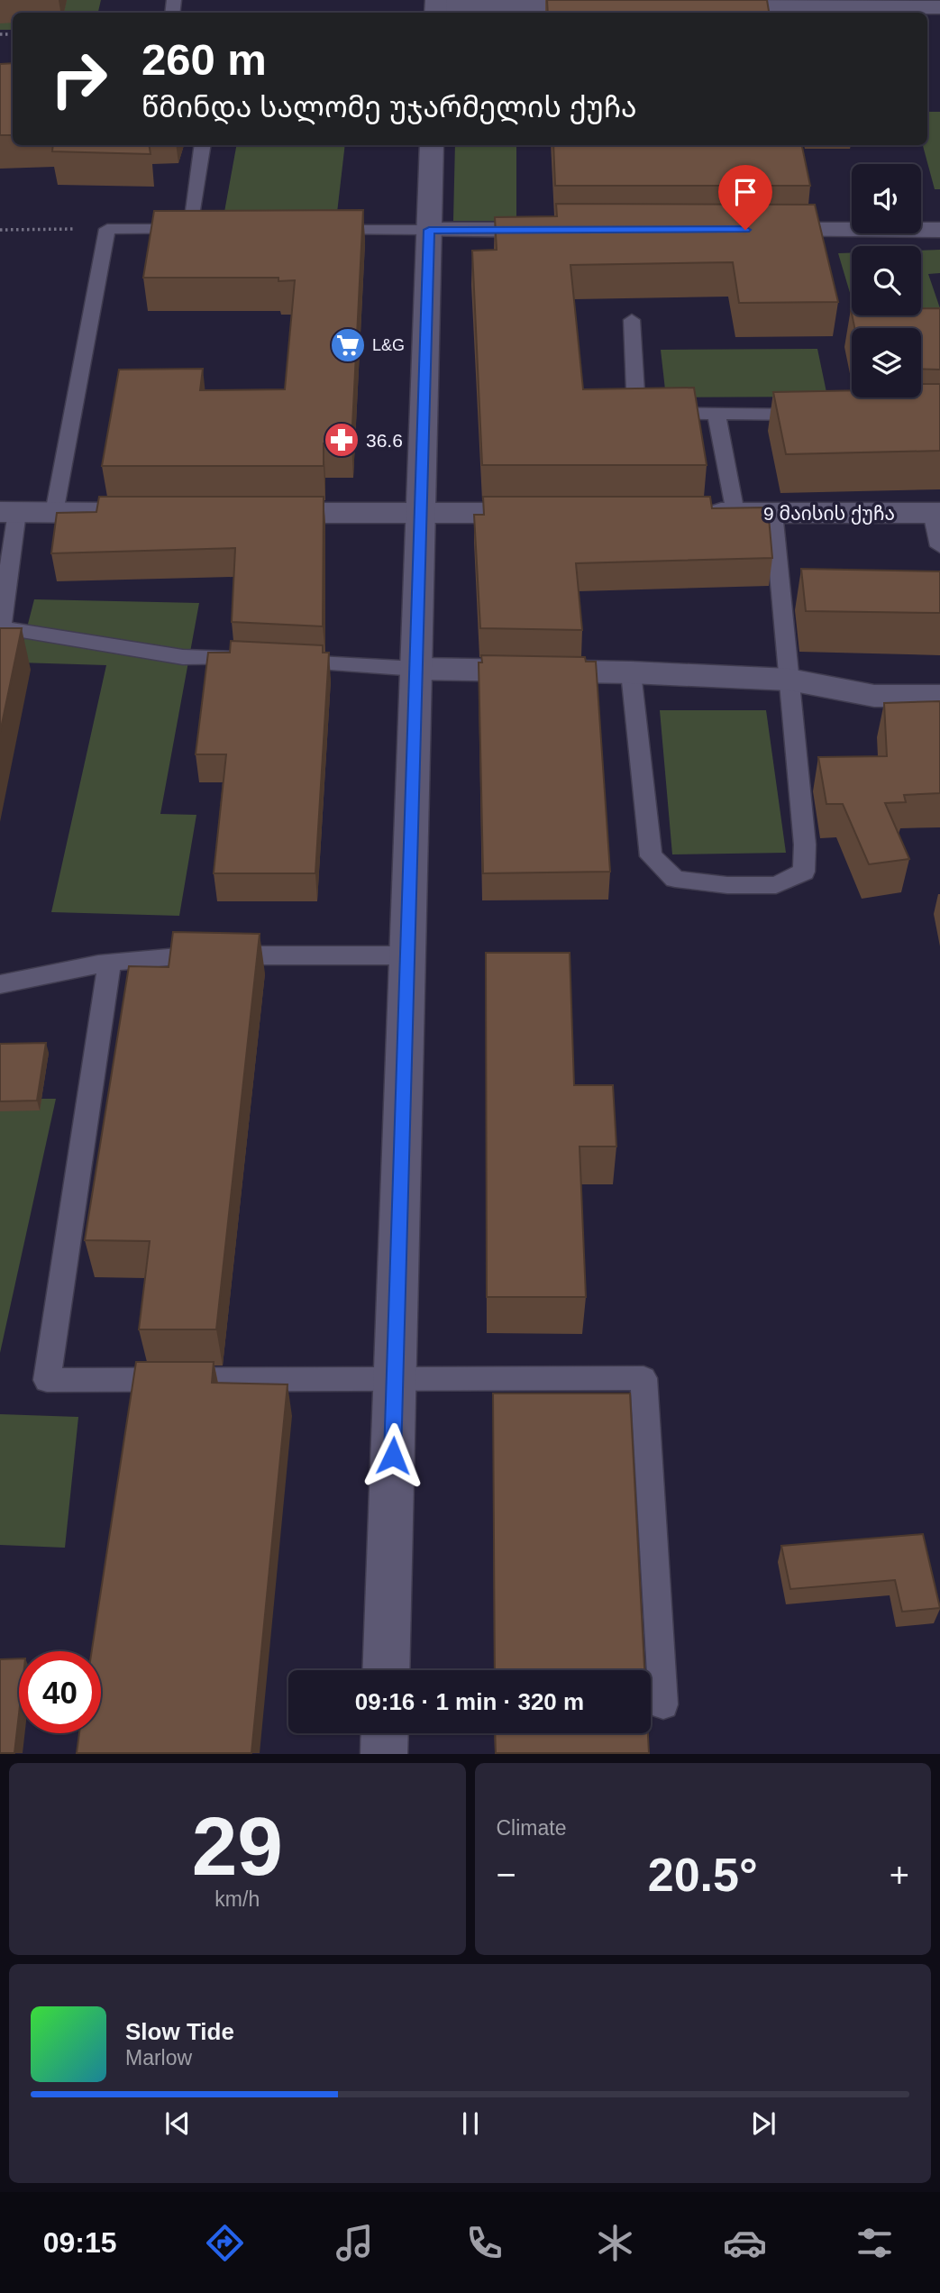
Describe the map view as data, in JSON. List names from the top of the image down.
{
  "streets": {
    "street": ["9 მაისის ქუჩა"]
  },
  "places": {
    "supermarket": ["L&G"],
    "pharmacy": ["36.6"]
  },
  "page": {
    "turn": ["260 m", "წმინდა სალომე უჯარმელის ქუჩა"],
    "limit": "40",
    "trip": "09:16 · 1 min · 320 m",
    "tile": [
      ["29", "km/h"],
      "Climate"
    ],
    "heat": ["−", "20.5°", "+"],
    "song": ["Slow Tide", "Marlow"],
    "tabs": "09:15"
  }
}
